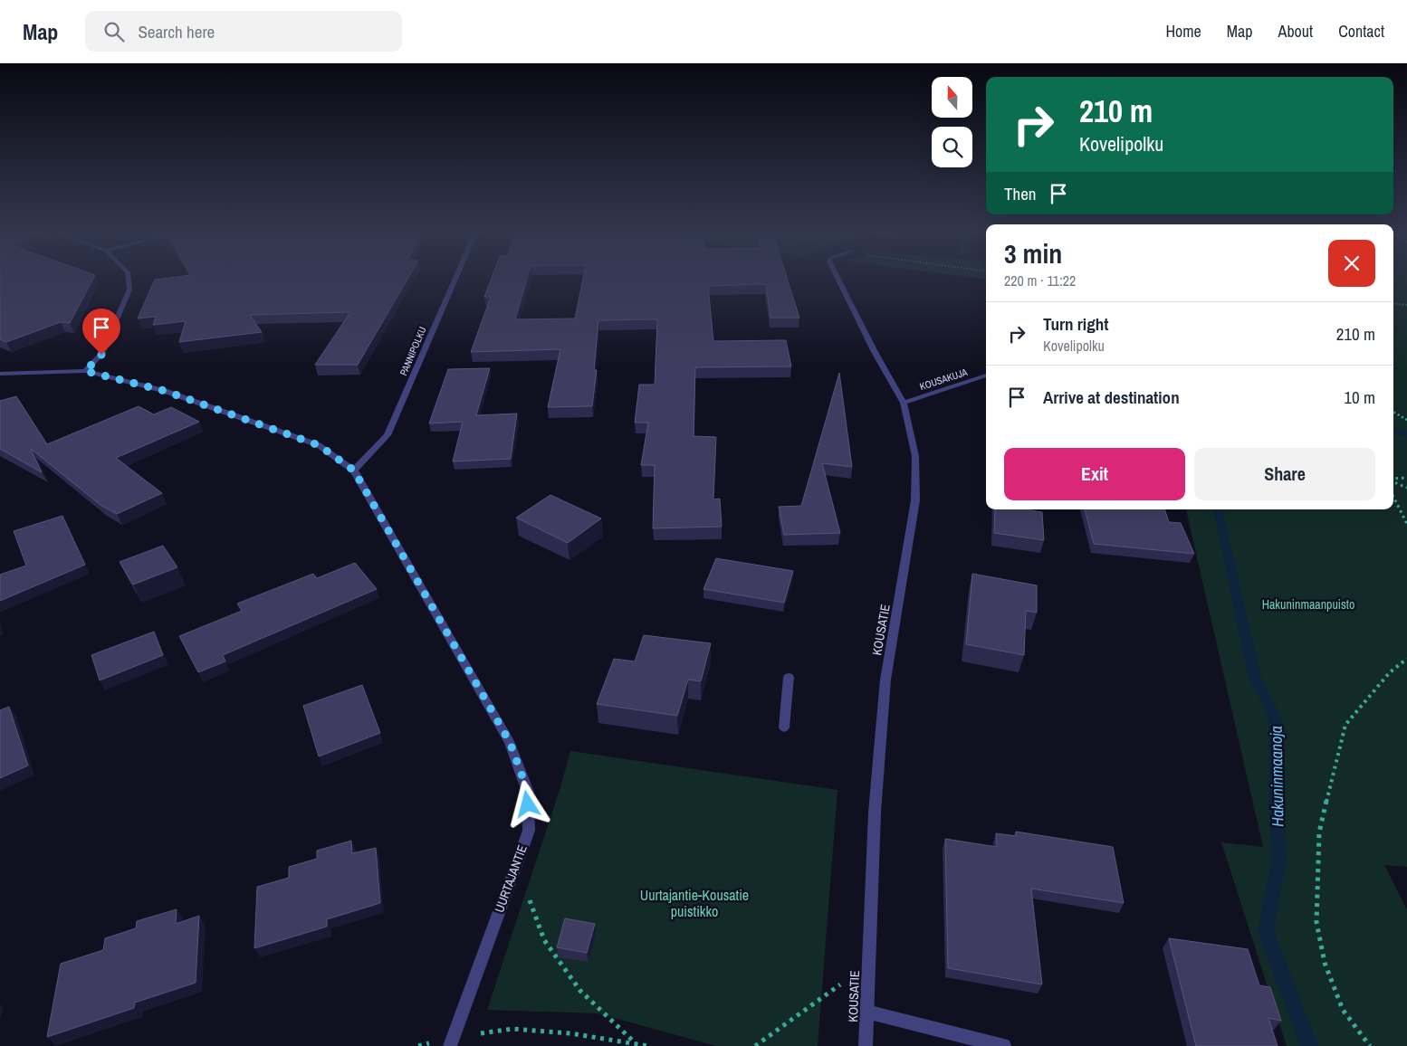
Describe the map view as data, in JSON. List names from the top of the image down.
{
  "streets": {
    "street": [
      "PANNIPOLKU",
      "KOUSAKUJA",
      "KOUSATIE",
      "UURTAJANTIE"
    ]
  },
  "crossings": [
    ["PANNIPOLKU", "UURTAJANTIE"],
    ["KOUSAKUJA", "KOUSATIE"]
  ],
  "water": ["Hakuninmaanoja"],
  "parks": ["Hakuninmaanpuisto", "Uurtajantie-Kousatie puistikko"],
  "north": "top",
  "page": {
    "header": "Map",
    "search": "Search here",
    "nav": [
      "Home",
      "Map",
      "About",
      "Contact"
    ],
    "turn": ["210 m", "Kovelipolku"],
    "then": "Then",
    "heading": ["3 min", "220 m · 11:22"],
    "list": [
      {
        "name": "Turn right",
        "note": "Kovelipolku",
        "value": "210 m"
      },
      {
        "name": "Arrive at destination",
        "value": "10 m"
      }
    ],
    "buttons": ["Exit", "Share"]
  }
}
